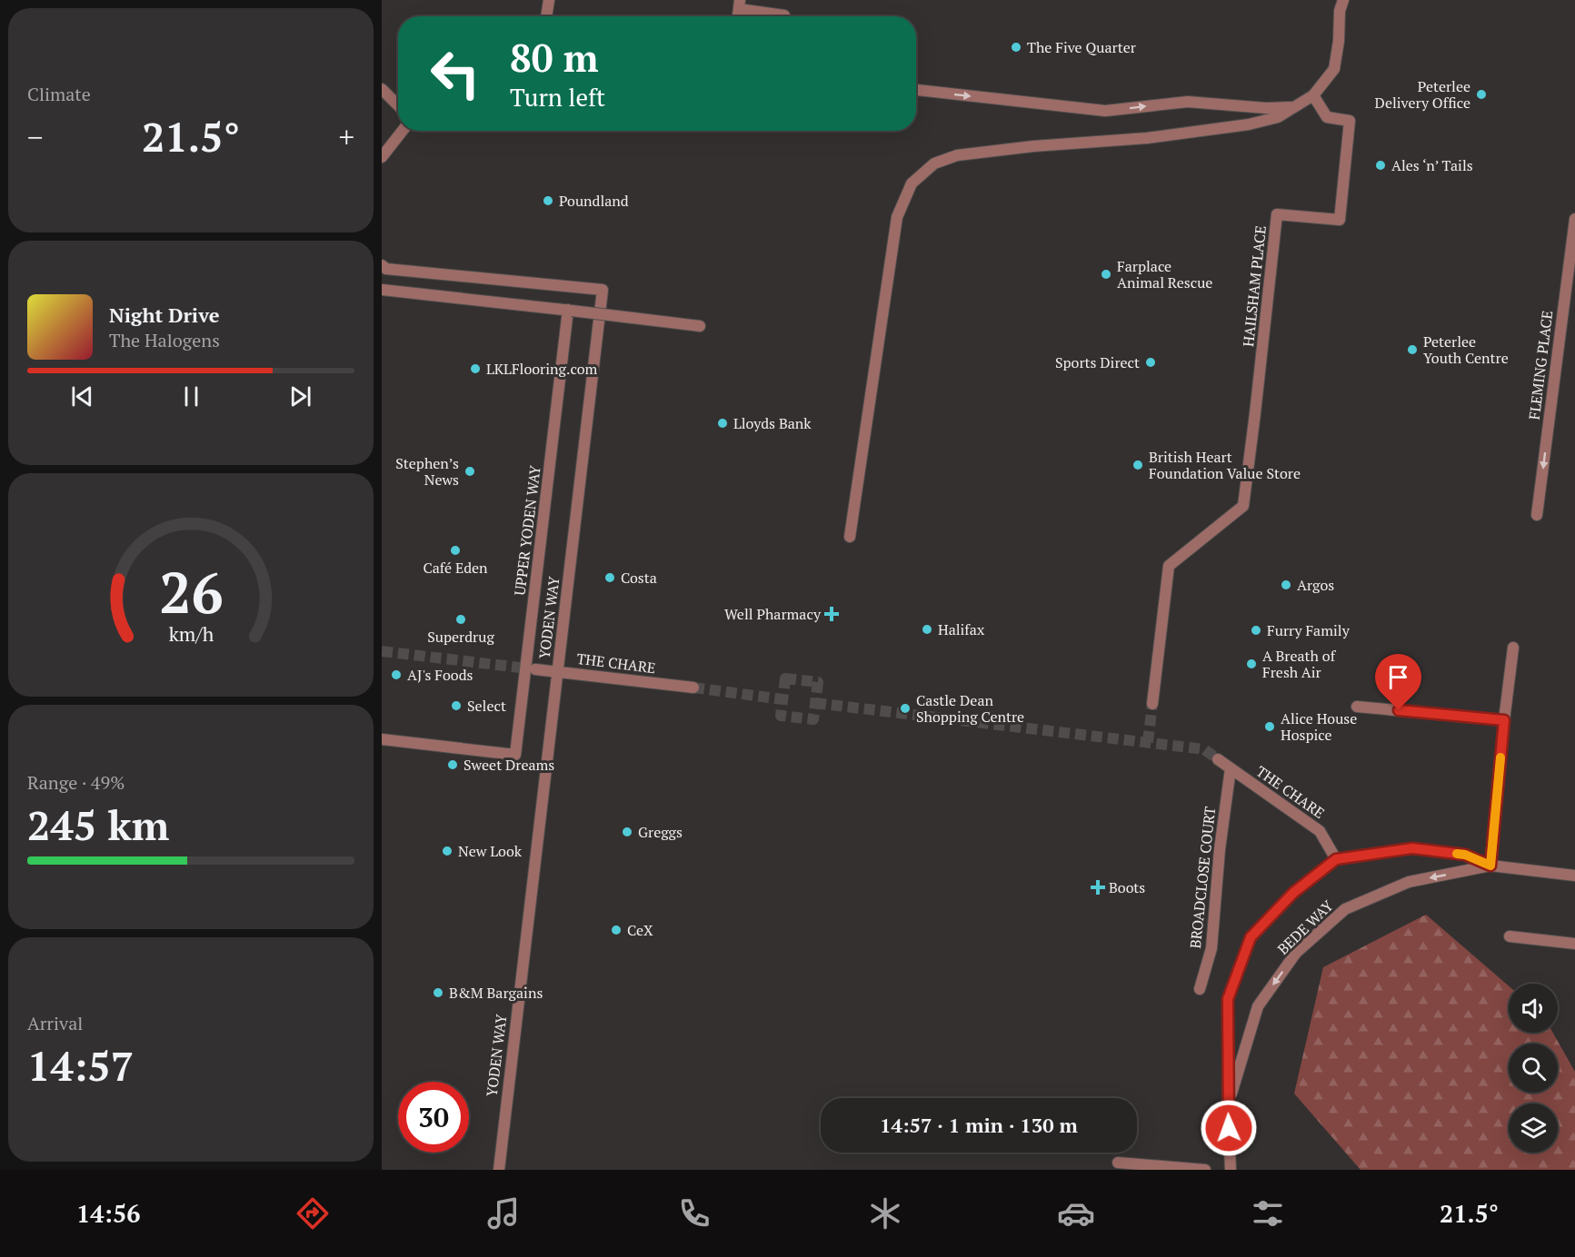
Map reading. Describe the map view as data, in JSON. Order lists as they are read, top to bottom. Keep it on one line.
{"streets":{"street":["HAILSHAM PLACE","FLEMING PLACE","UPPER YODEN WAY","YODEN WAY","THE CHARE","BROADCLOSE COURT","BEDE WAY"]},"crossings":[["YODEN WAY","THE CHARE"],["THE CHARE","BROADCLOSE COURT"],["THE CHARE","BEDE WAY"]],"one_way":["FLEMING PLACE","BEDE WAY"],"places":{"other":["The Five Quarter","Peterlee Delivery Office","Ales ‘n’ Tails","Poundland","Farplace Animal Rescue","Peterlee Youth Centre","Sports Direct","LKLFlooring.com","Lloyds Bank","British Heart Foundation Value Store","Stephen’s News","Café Eden","Costa","Argos","Superdrug","Halifax","Furry Family","A Breath of Fresh Air","AJ's Foods","Select","Castle Dean Shopping Centre","Alice House Hospice","Sweet Dreams","Greggs","New Look","CeX","B&M Bargains"],"health":["Well Pharmacy","Boots"]},"page":{"tile":["Climate",["Range · 49%","245 km"],["Arrival","14:57"]],"turn":["80 m","Turn left"],"heat":["−","21.5°","+"],"song":["Night Drive","The Halogens"],"limit":"30","trip":"14:57 · 1 min · 130 m","tabs":["14:56","21.5°"],"gauge":["26","km/h"]}}
